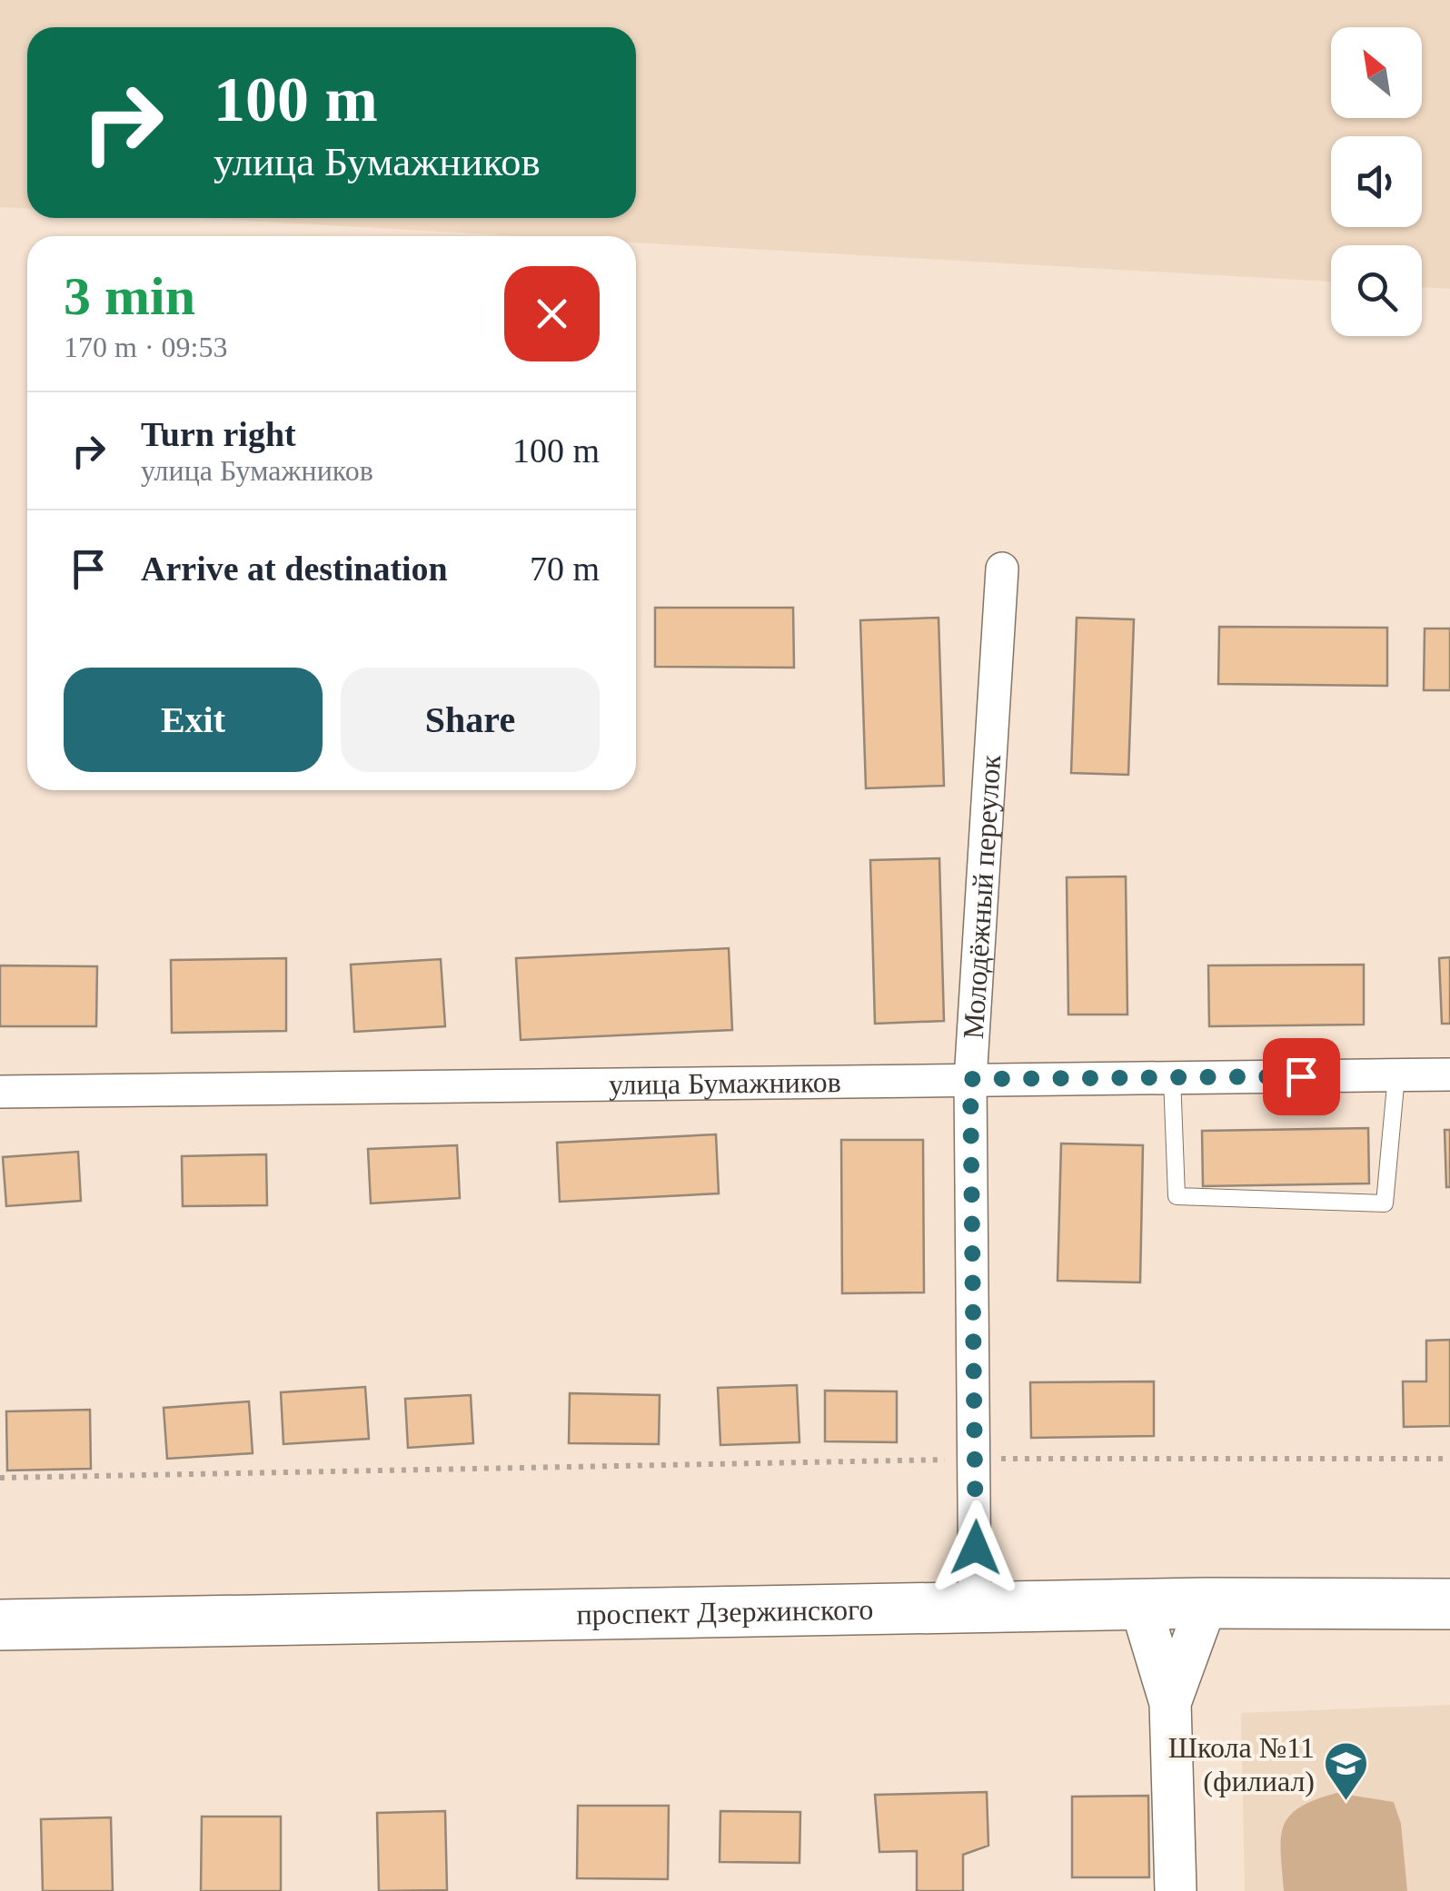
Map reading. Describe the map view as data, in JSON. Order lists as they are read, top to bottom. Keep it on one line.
{"streets":{"main road":["проспект Дзержинского"],"street":["Молодёжный переулок","улица Бумажников"]},"crossings":[["Молодёжный переулок","улица Бумажников"],["Молодёжный переулок","проспект Дзержинского"]],"places":{"school or university":["Школа №11 (филиал)"]},"north":"top left","page":{"turn":["100 m","улица Бумажников"],"heading":["3 min","170 m · 09:53"],"list":[{"name":"Turn right","note":"улица Бумажников","value":"100 m"},{"name":"Arrive at destination","value":"70 m"}],"buttons":["Exit","Share"]}}
